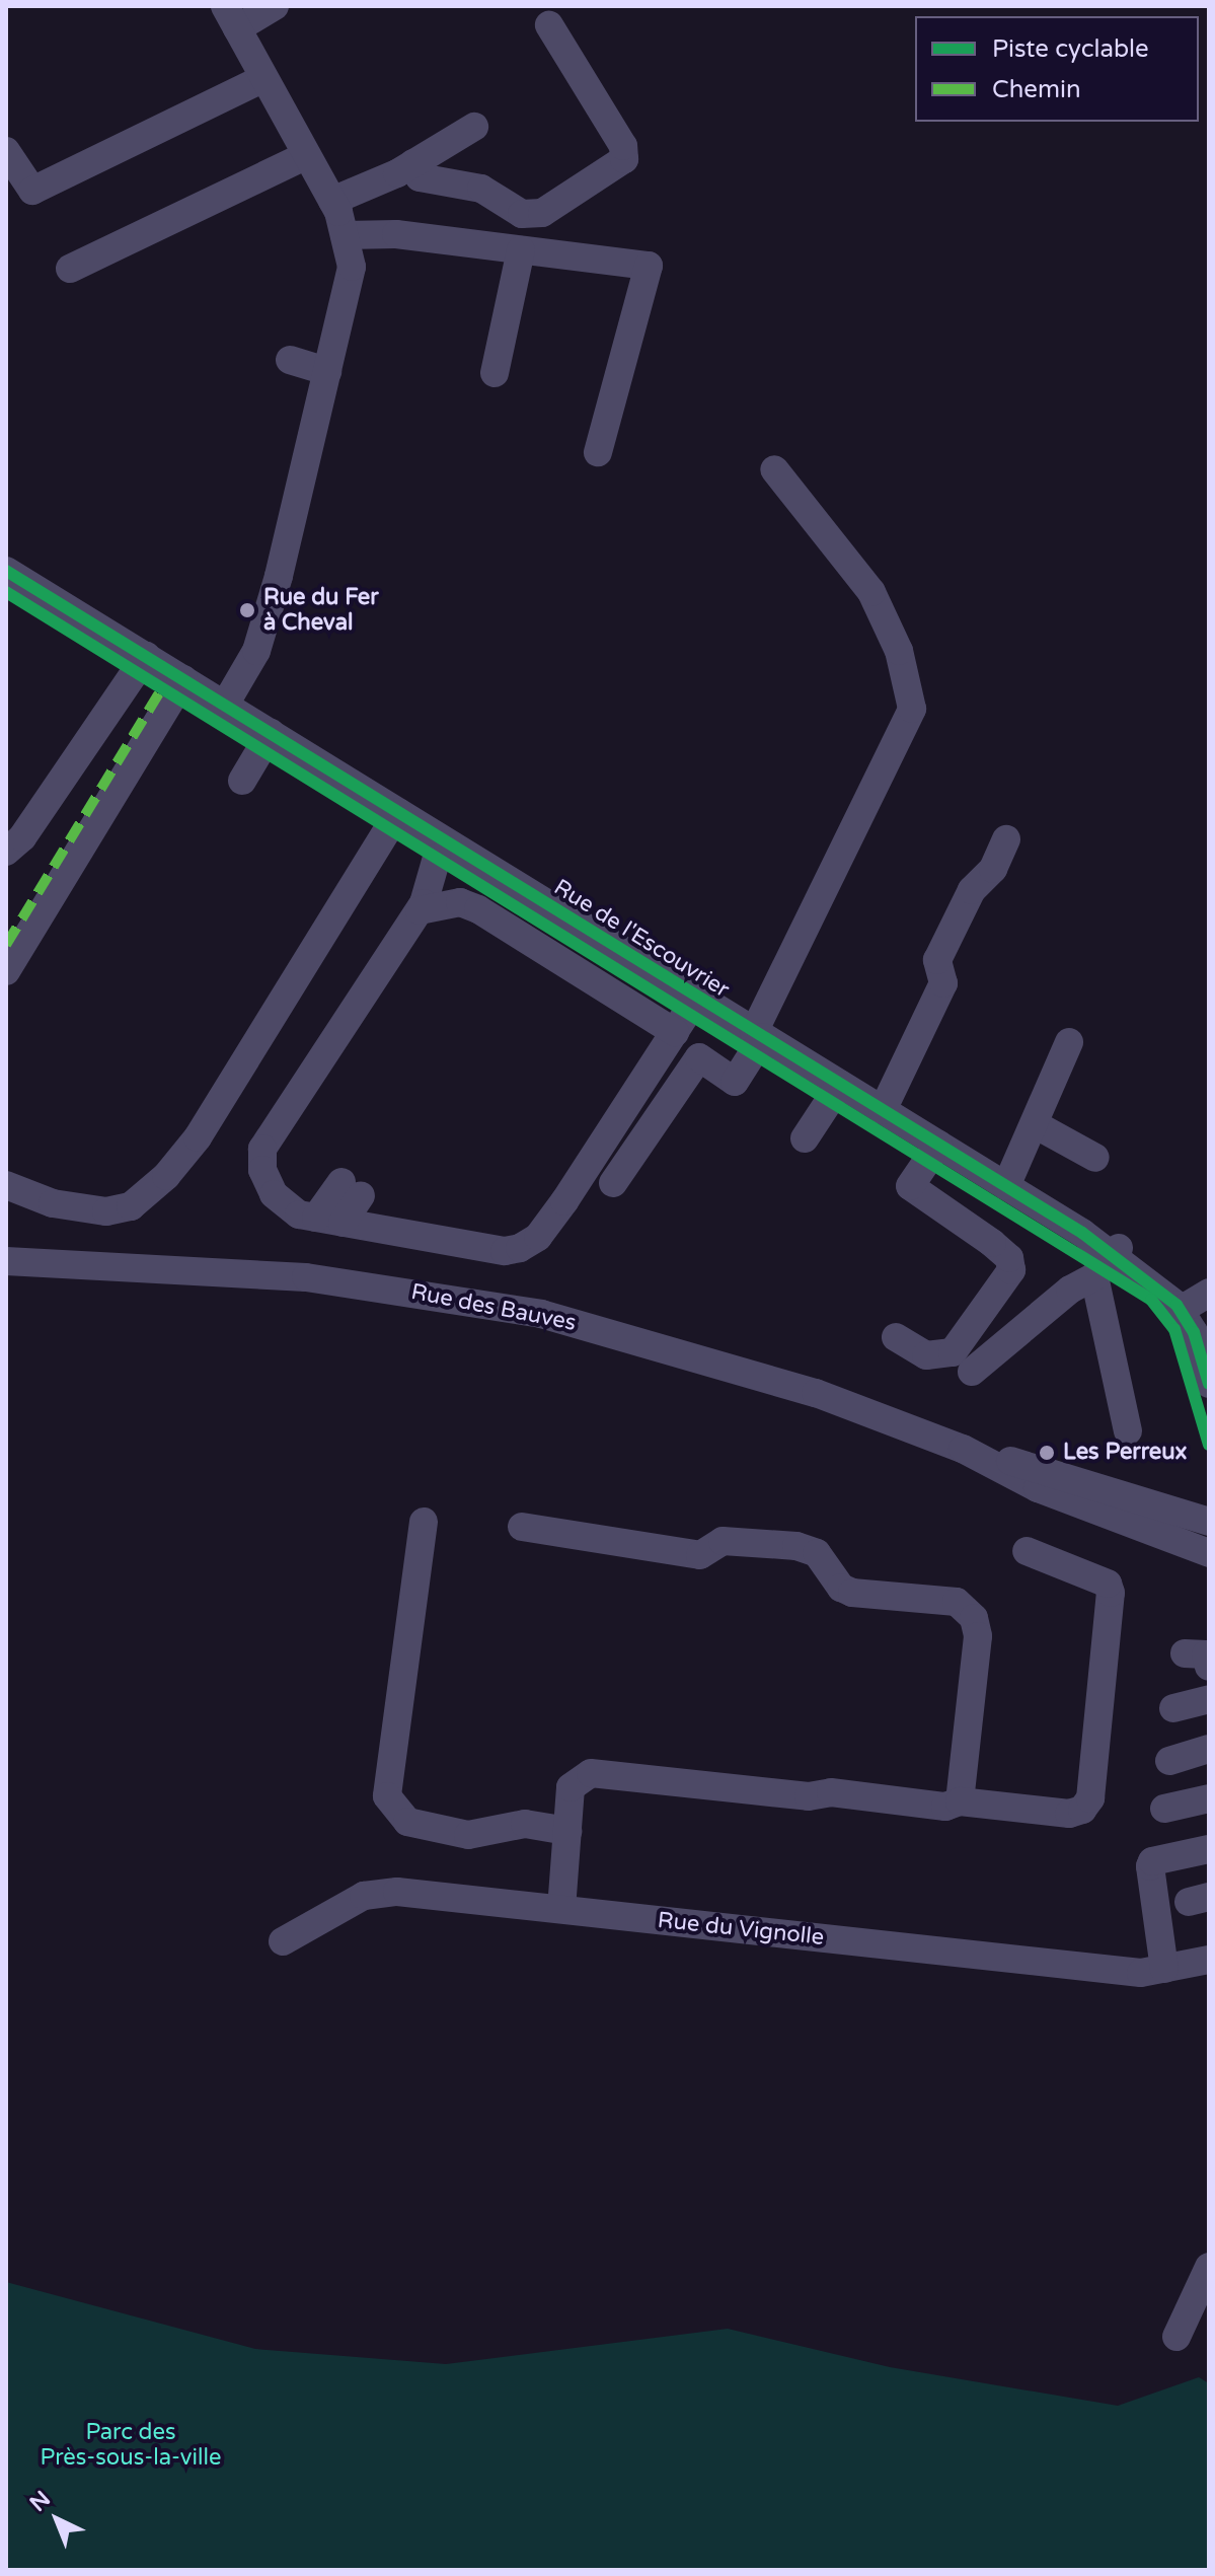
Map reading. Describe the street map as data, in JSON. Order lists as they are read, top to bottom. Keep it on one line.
{"streets":{"street":["Rue de l'Escouvrier","Rue des Bauves","Rue du Vignolle"]},"parks":["Parc des Près-sous-la-ville"],"places":["Rue du Fer à Cheval","Les Perreux"],"legend":["Piste cyclable","Chemin"],"north":"top left"}
